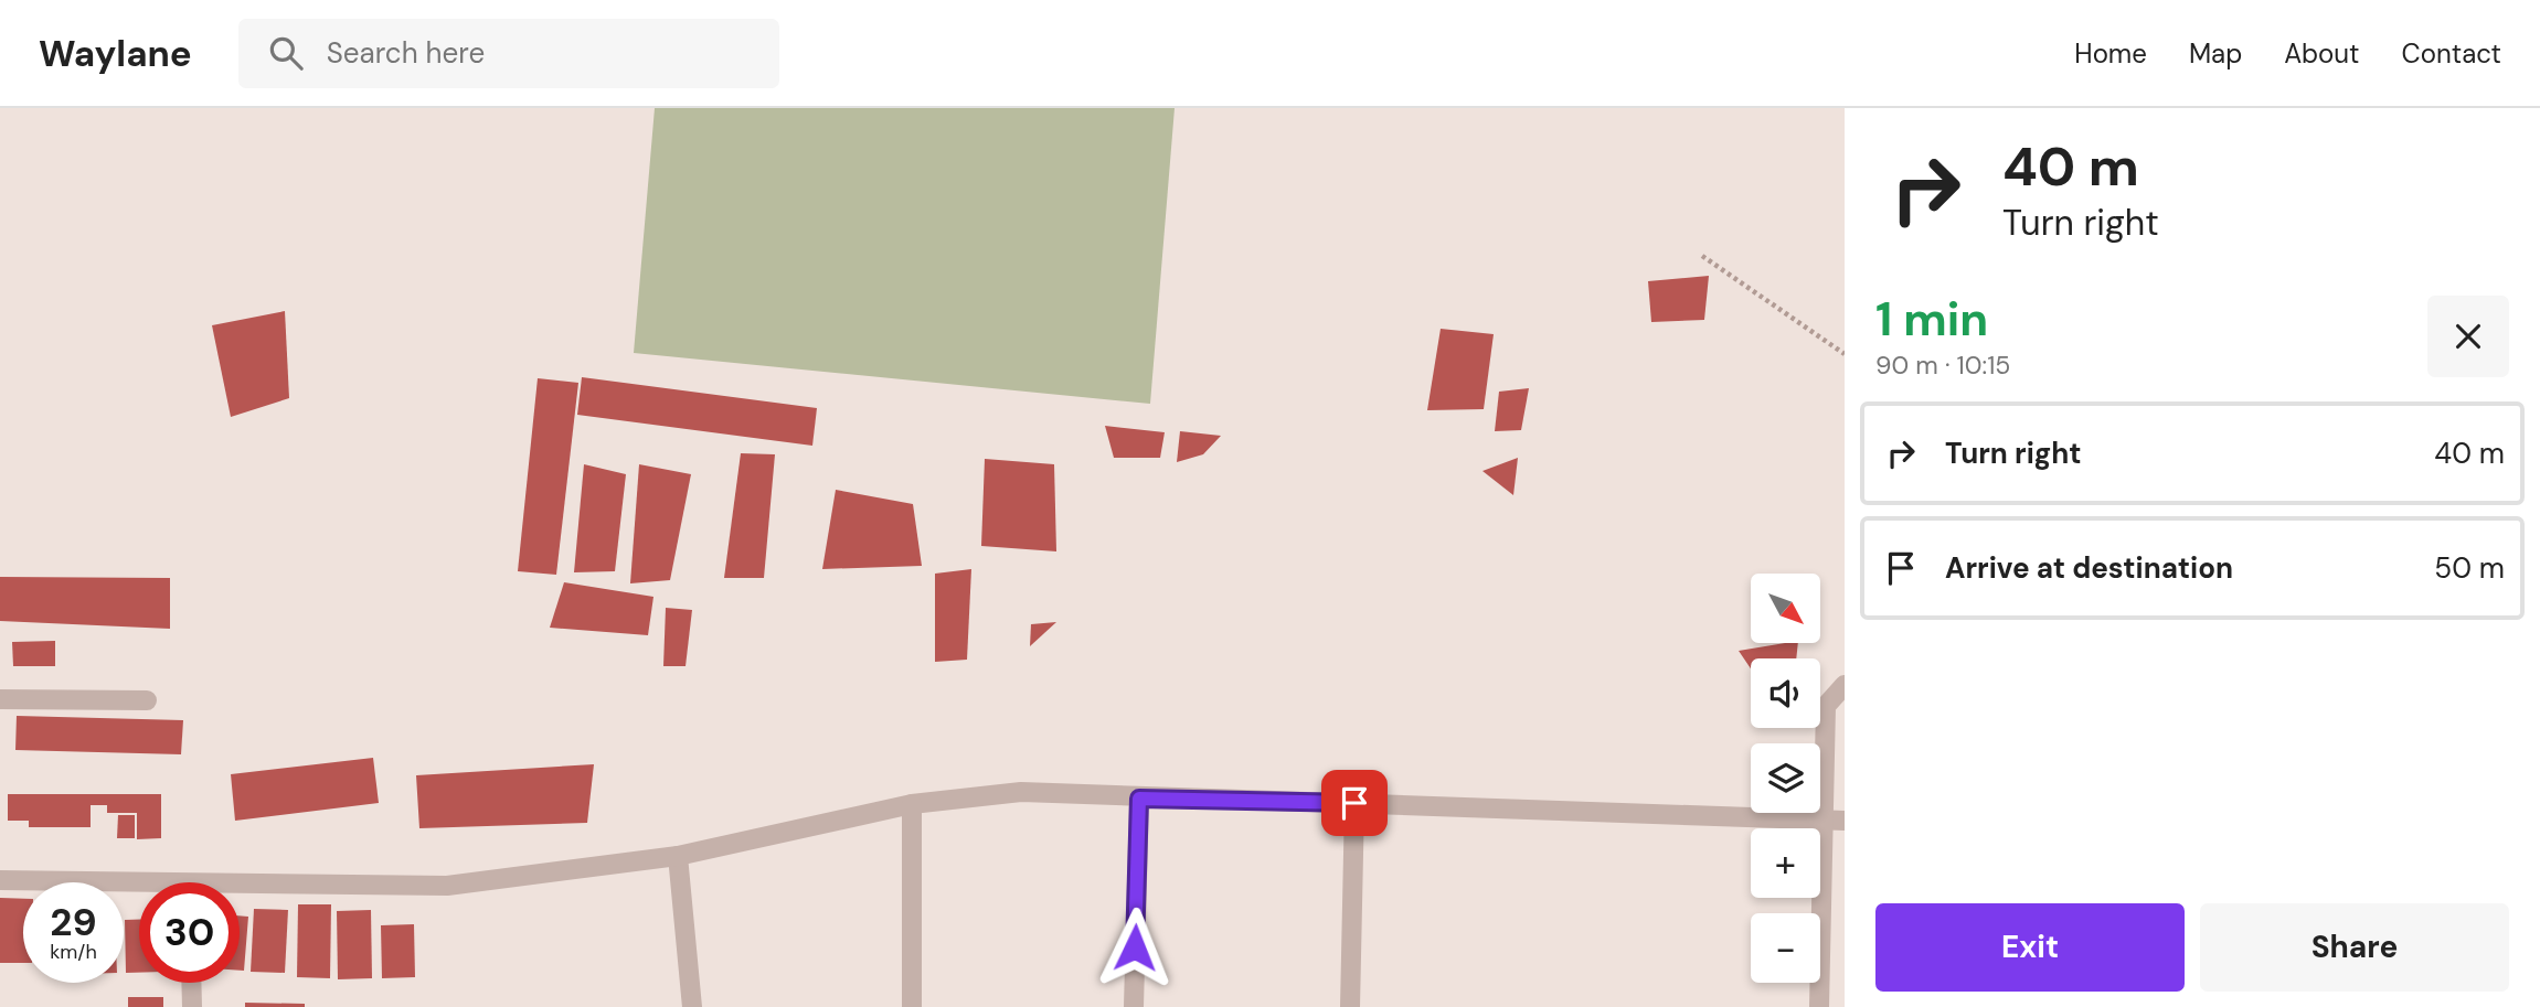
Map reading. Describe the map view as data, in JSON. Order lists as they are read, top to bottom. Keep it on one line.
{"north":"bottom right","page":{"header":"Waylane","search":"Search here","nav":["Home","Map","About","Contact"],"turn":["40 m","Turn right"],"heading":["1 min","90 m · 10:15"],"list":[{"name":"Turn right","value":"40 m"},{"name":"Arrive at destination","value":"50 m"}],"map_buttons":["+","−"],"speed":"29 km/h","limit":"30","buttons":["Exit","Share"]}}
